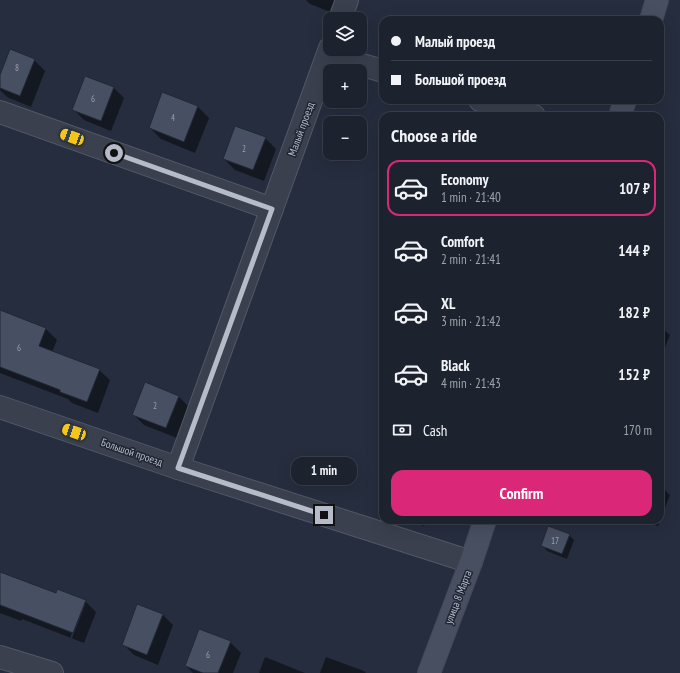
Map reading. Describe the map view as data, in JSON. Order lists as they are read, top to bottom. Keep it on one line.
{"streets":{"main road":["улица 8 Марта"],"street":["Малый проезд","Большой проезд"]},"crossings":[["Малый проезд","Большой проезд"],["Большой проезд","улица 8 Марта"]],"house_numbers":["8","6","4","2","6","2","17","6"],"page":{"map_buttons":["+","−"],"banner":["Малый проезд","Большой проезд"],"heading":"Choose a ride","list":[{"name":"Economy","note":"1 min · 21:40","value":"107 ₽"},{"name":"Comfort","note":"2 min · 21:41","value":"144 ₽"},{"name":"XL","note":"3 min · 21:42","value":"182 ₽"},{"name":"Black","note":"4 min · 21:43","value":"152 ₽"}],"pay":["Cash","170 m"],"bubble":"1 min","buttons":"Confirm"}}
